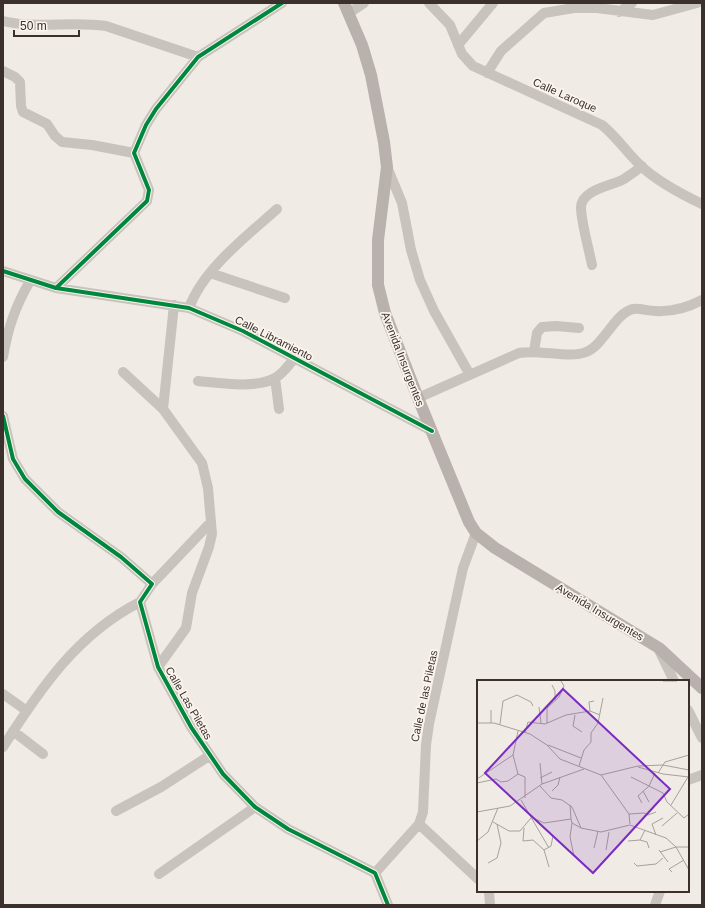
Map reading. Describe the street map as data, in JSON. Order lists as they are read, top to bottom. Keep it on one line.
{"streets":{"main road":["Avenida Insurgentes"],"street":["Calle Laroque","Calle Libramiento","Calle de las Piletas","Calle Las Piletas"]},"crossings":[["Calle Libramiento","Avenida Insurgentes"],["Avenida Insurgentes","Calle de las Piletas"],["Calle de las Piletas","Calle Las Piletas"]],"scale_bar":"50 m"}
